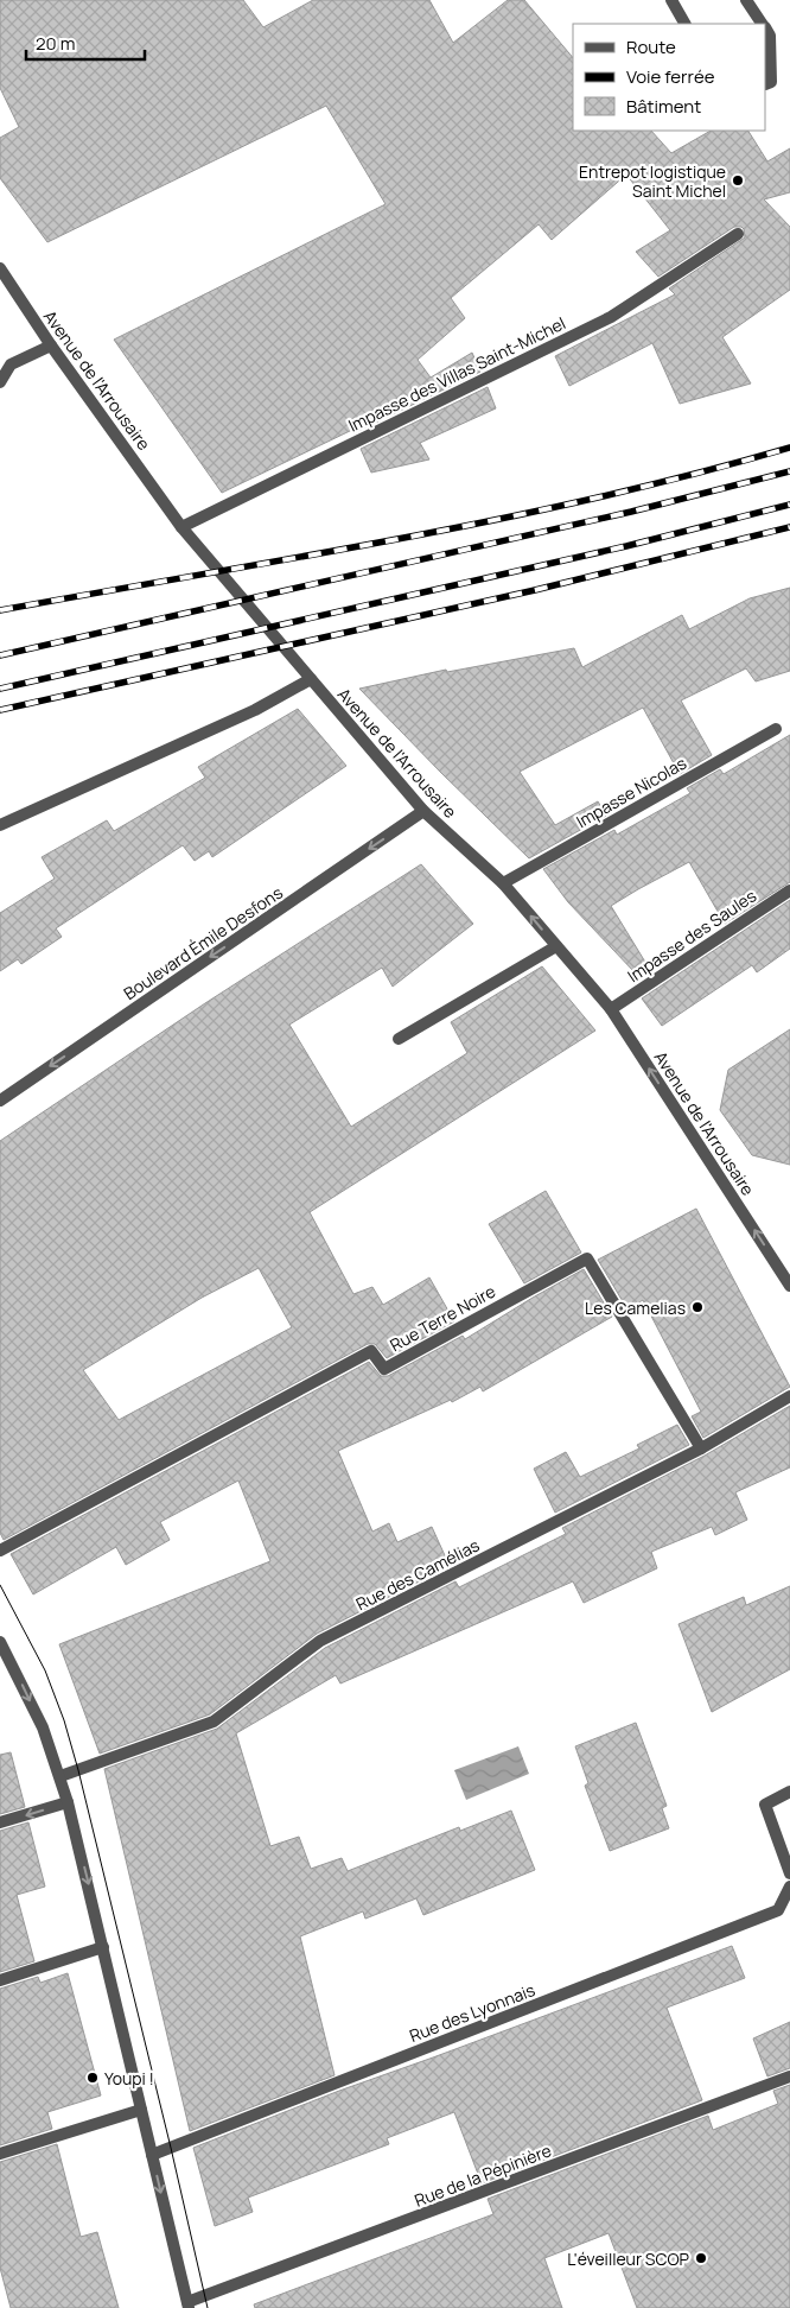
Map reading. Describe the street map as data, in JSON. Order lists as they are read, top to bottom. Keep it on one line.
{"streets":{"street":["Impasse des Villas Saint-Michel","Avenue de l'Arrousaire","Impasse Nicolas","Impasse des Saules","Boulevard Émile Desfons","Rue Terre Noire","Rue des Camélias","Rue des Lyonnais","Rue de la Pépinière"]},"crossings":[["Impasse des Villas Saint-Michel","Avenue de l'Arrousaire"],["Avenue de l'Arrousaire","Impasse Nicolas"],["Avenue de l'Arrousaire","Impasse des Saules"],["Avenue de l'Arrousaire","Boulevard Émile Desfons"],["Rue Terre Noire","Rue des Camélias"]],"one_way":["Boulevard Émile Desfons"],"places":["Entrepot logistique Saint Michel","Les Camelias","Youpi !","L'éveilleur SCOP"],"legend":["Route","Voie ferrée","Bâtiment"],"scale_bar":"20 m"}
